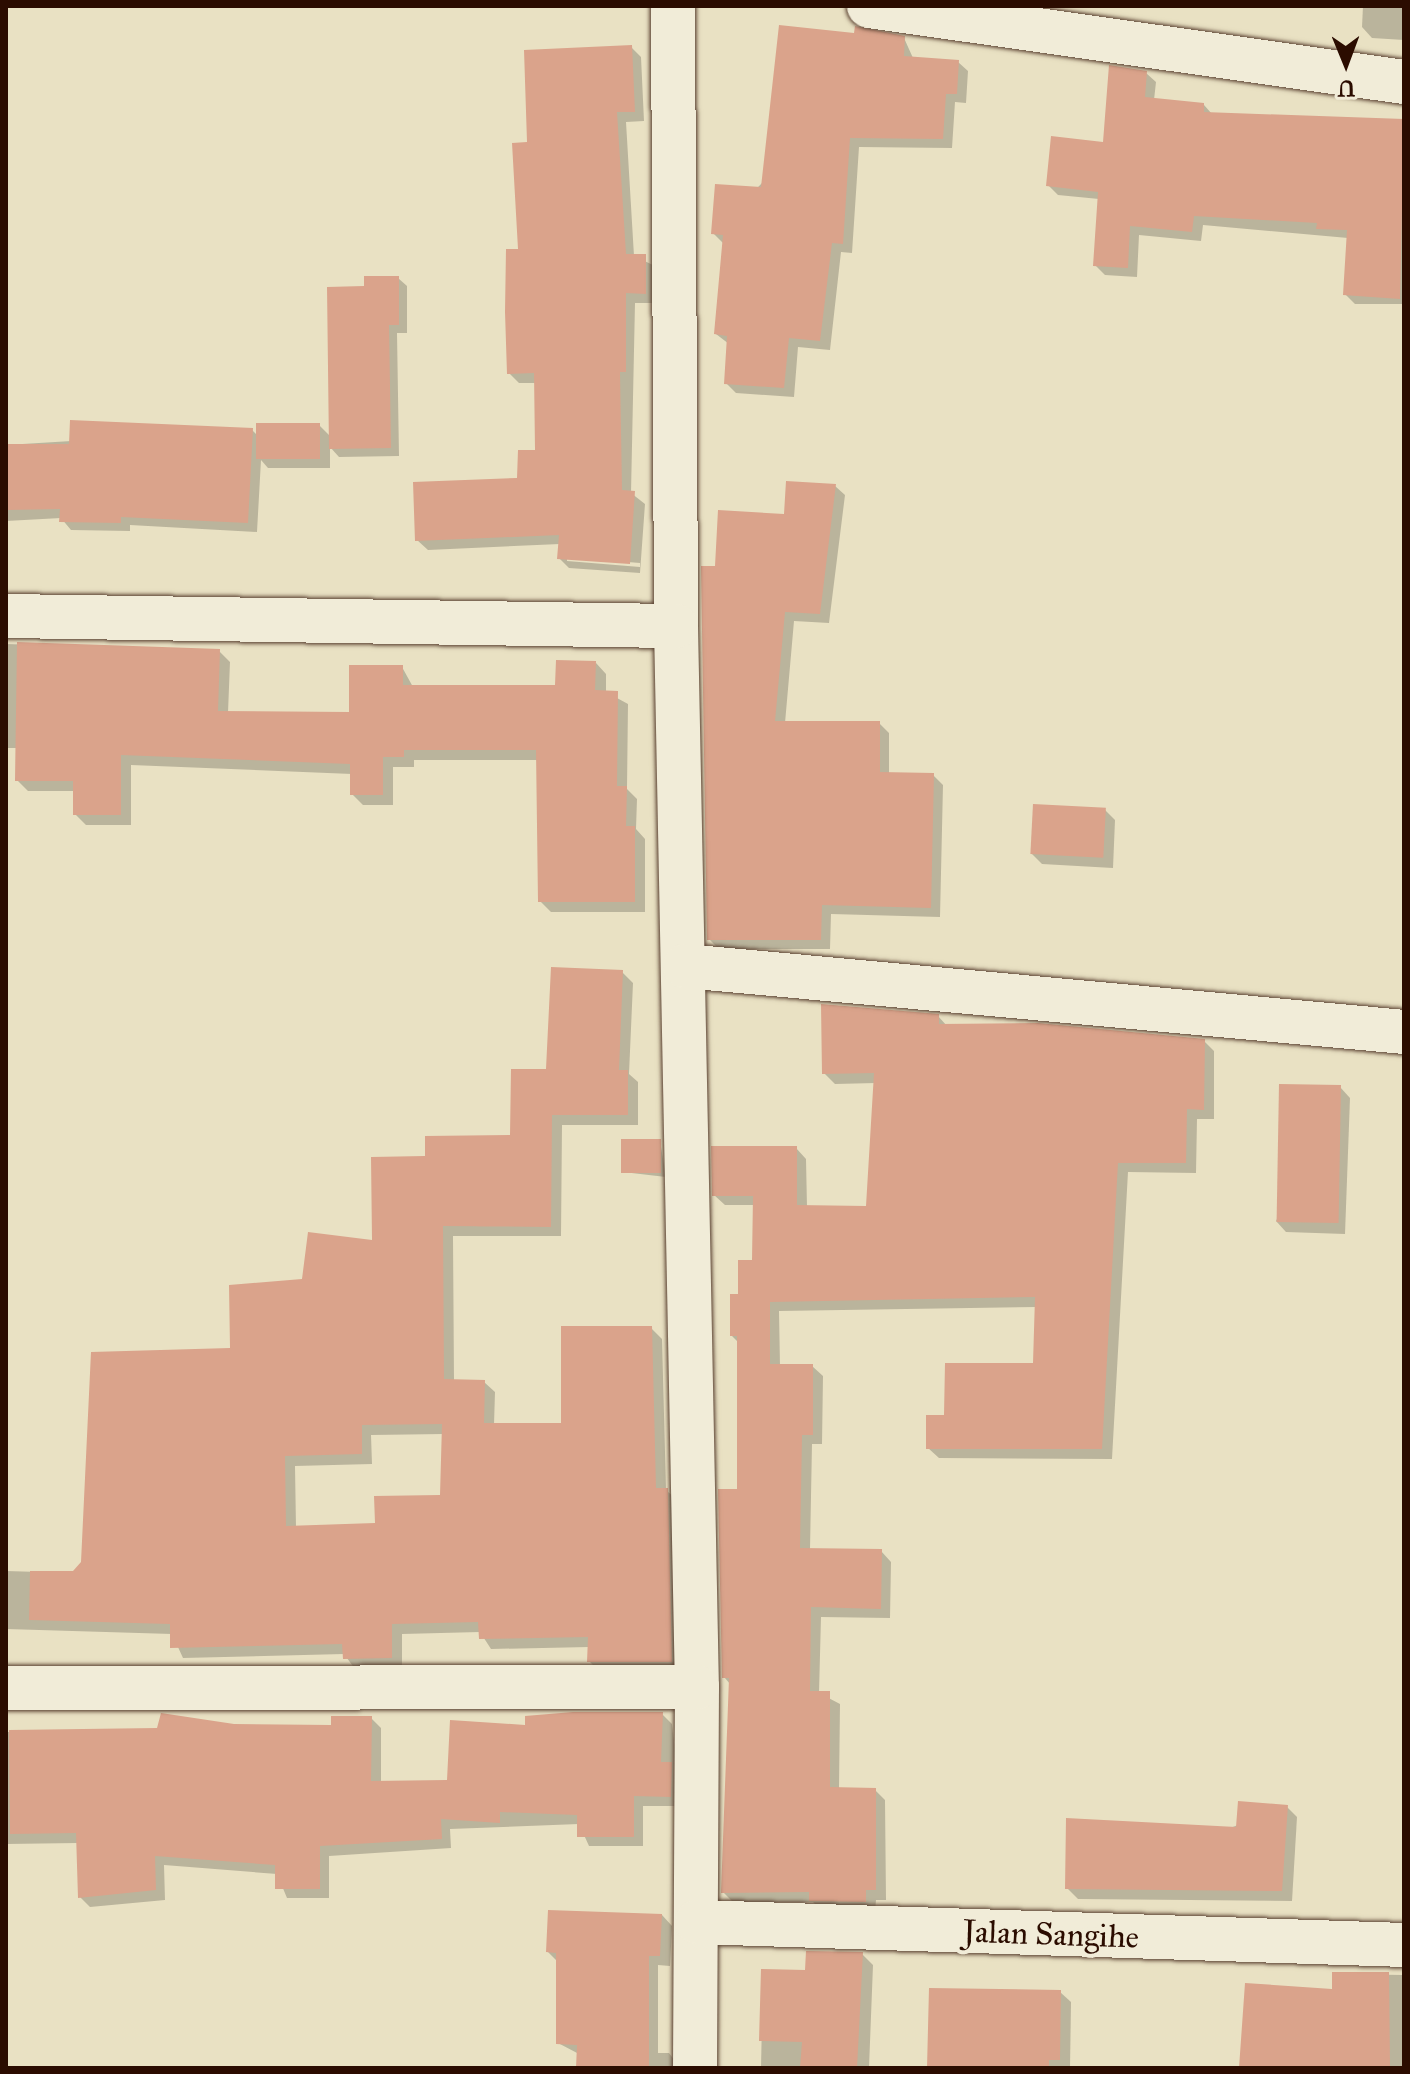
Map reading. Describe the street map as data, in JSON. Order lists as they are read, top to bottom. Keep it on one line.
{"streets":{"street":["Jalan Sangihe"]},"north":"bottom"}
